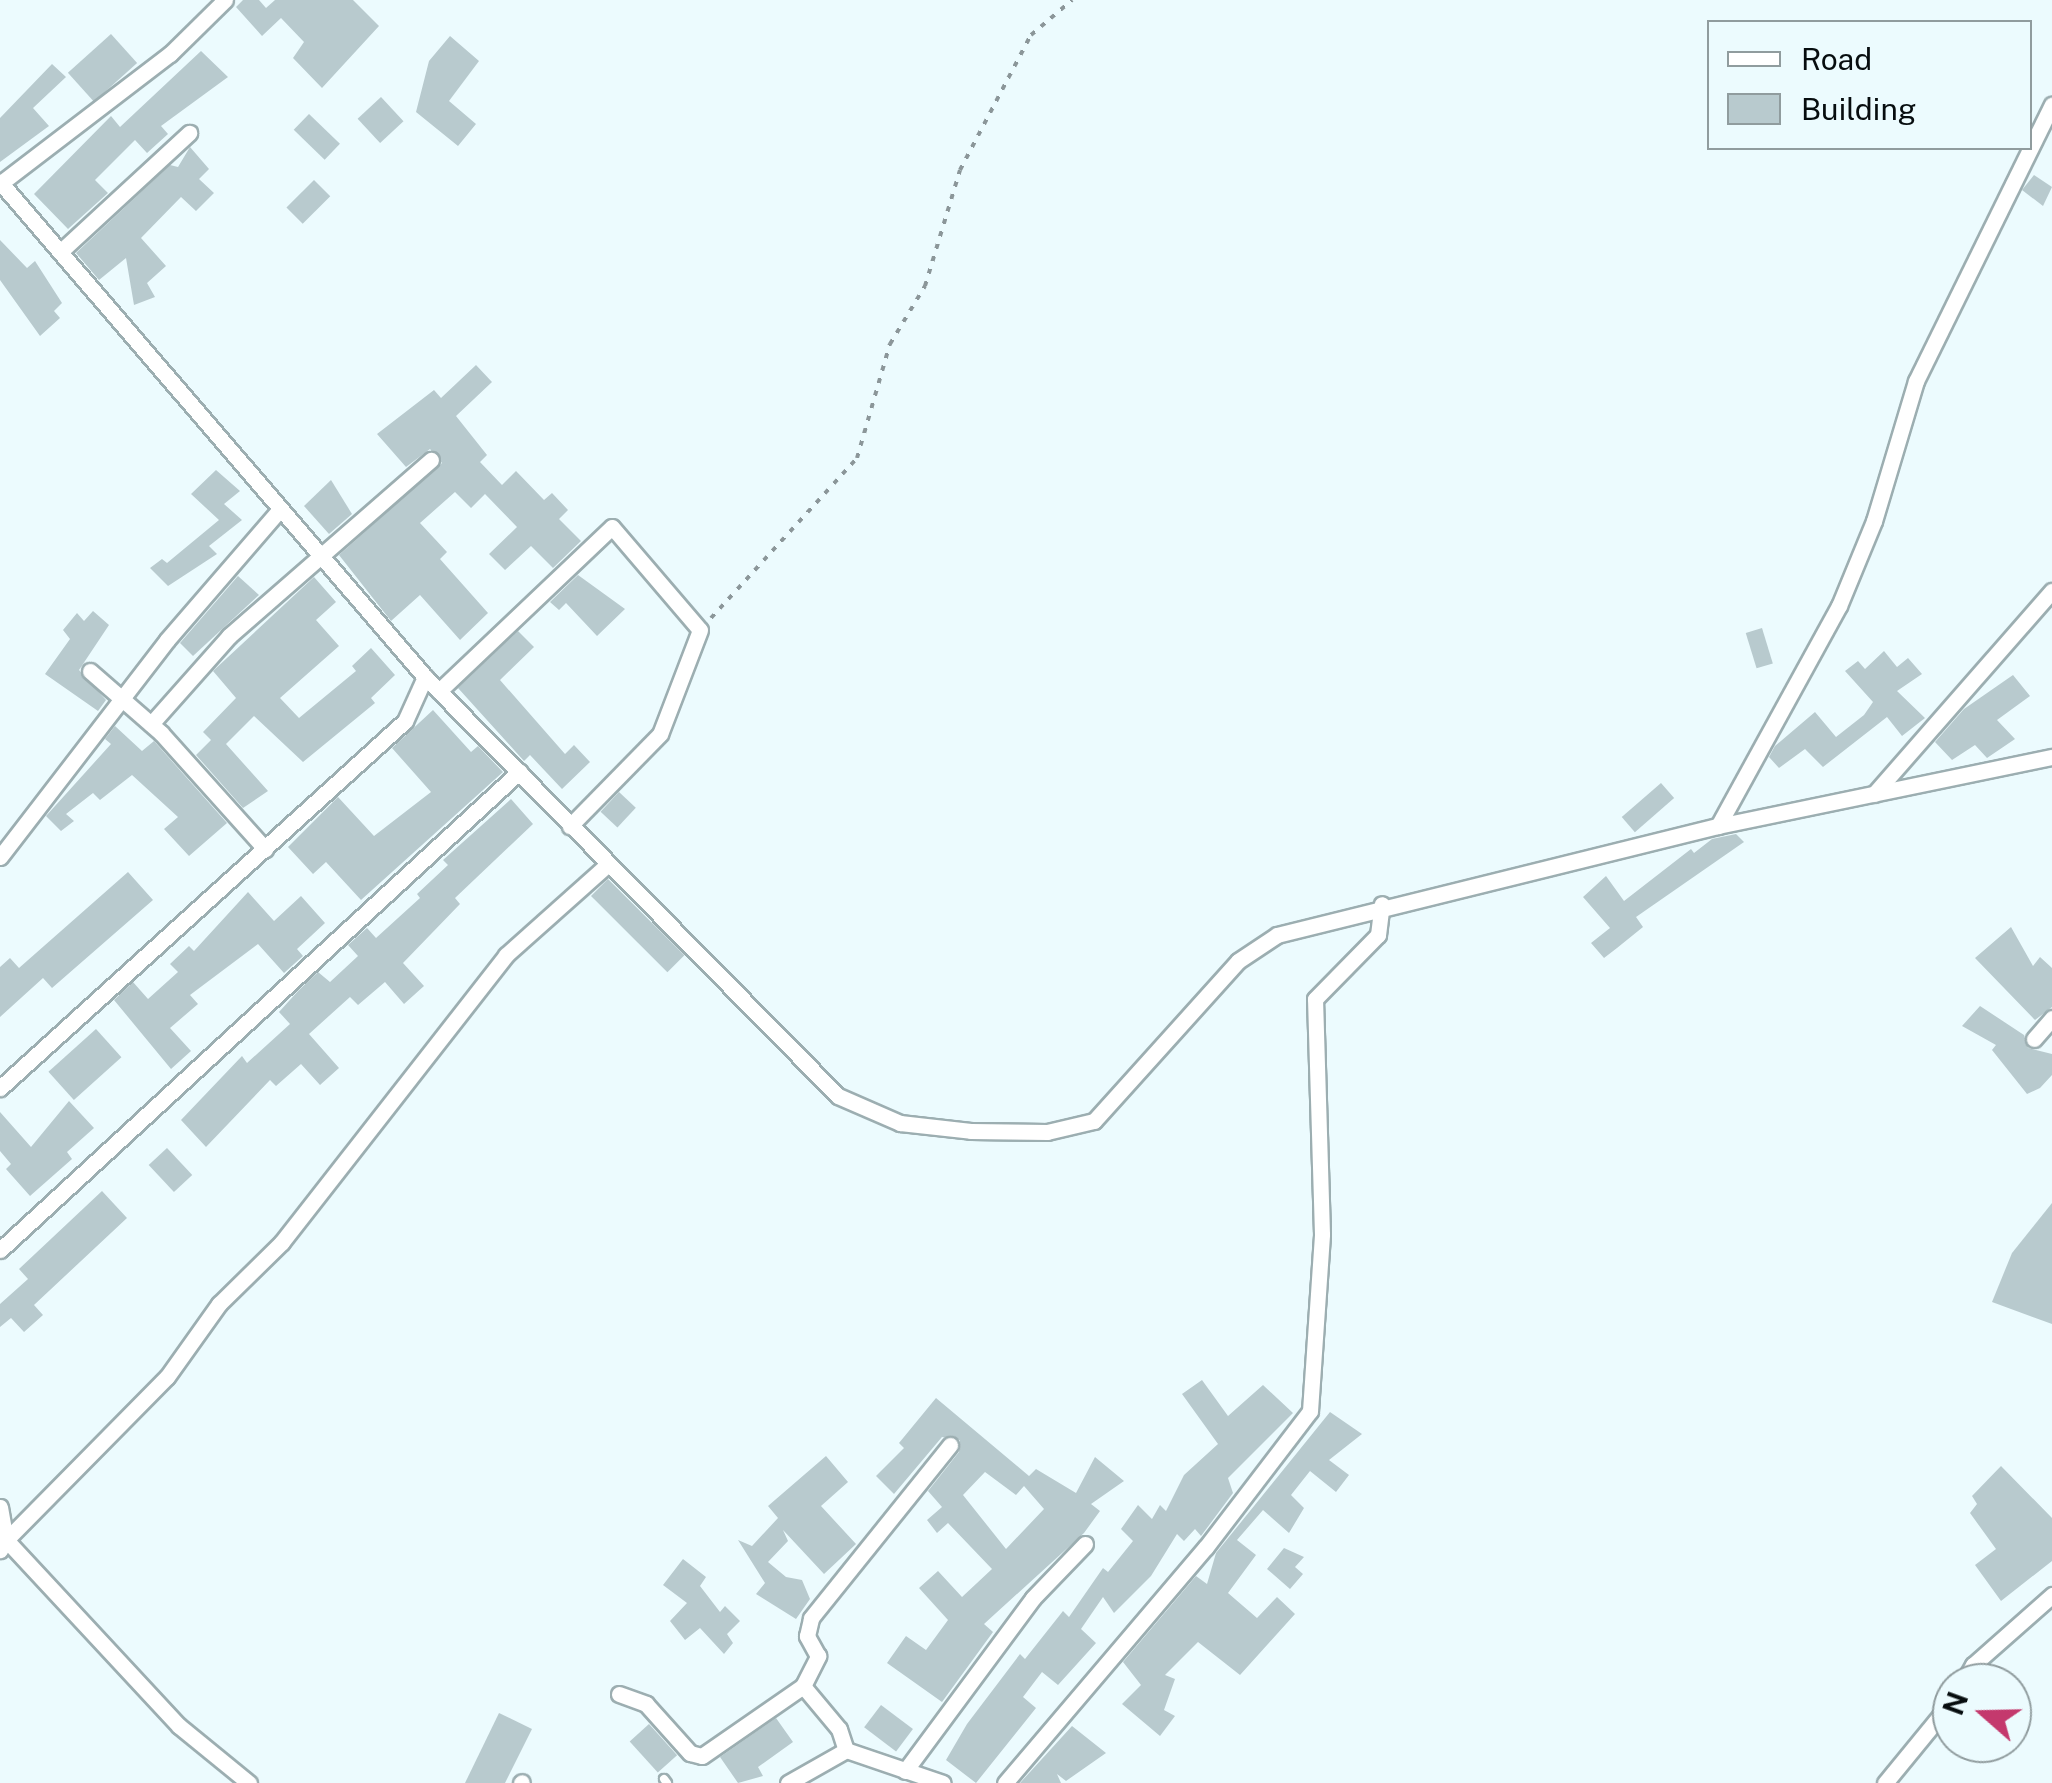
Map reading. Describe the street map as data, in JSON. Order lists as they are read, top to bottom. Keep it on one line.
{"legend":["Road","Building"],"north":"left"}
